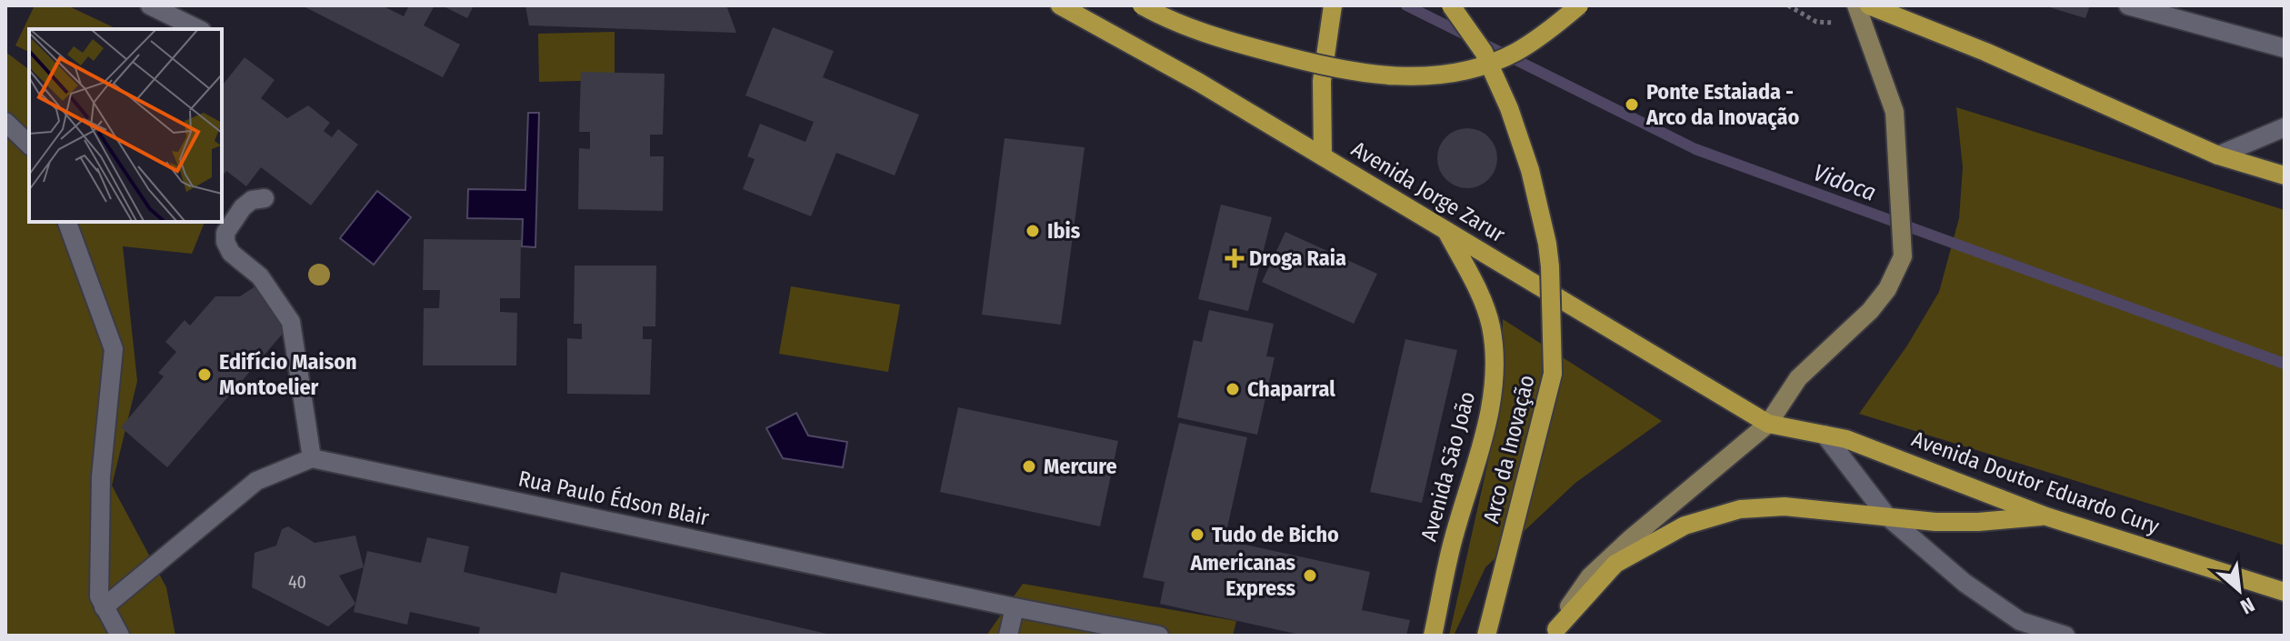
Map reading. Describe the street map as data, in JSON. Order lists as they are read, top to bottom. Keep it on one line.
{"streets":{"main road":["Avenida Jorge Zarur","Arco da Inovação","Avenida São João","Avenida Doutor Eduardo Cury"],"street":["Rua Paulo Édson Blair"]},"crossings":[["Avenida Jorge Zarur","Avenida São João"],["Avenida Jorge Zarur","Avenida Doutor Eduardo Cury"]],"water":["Vidoca"],"places":{"other":["Ponte Estaiada - Arco da Inovação","Ibis","Edifício Maison Montoelier","Chaparral","Mercure","Tudo de Bicho","Americanas Express"],"health":["Droga Raia"]},"house_numbers":["40"],"north":"bottom right"}
